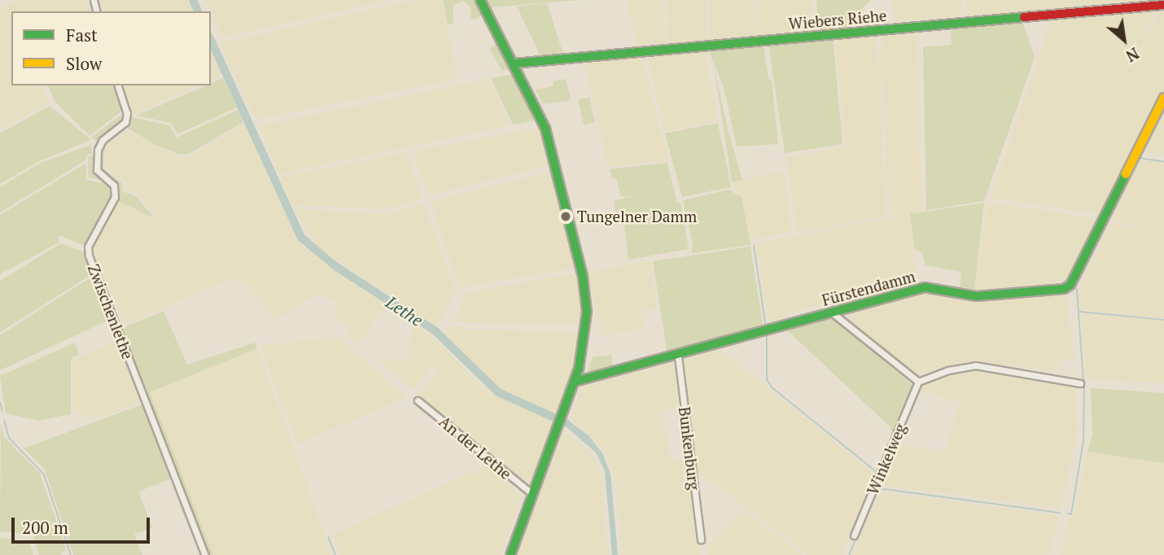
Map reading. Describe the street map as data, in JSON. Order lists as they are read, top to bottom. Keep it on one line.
{"streets":{"street":["Wiebers Riehe","Fürstendamm","Zwischenlethe","An der Lethe","Bunkenburg","Winkelweg"]},"crossings":[["Fürstendamm","Bunkenburg"]],"water":["Lethe"],"places":["Tungelner Damm"],"legend":["Fast","Slow"],"scale_bar":"200 m","north":"bottom right"}
